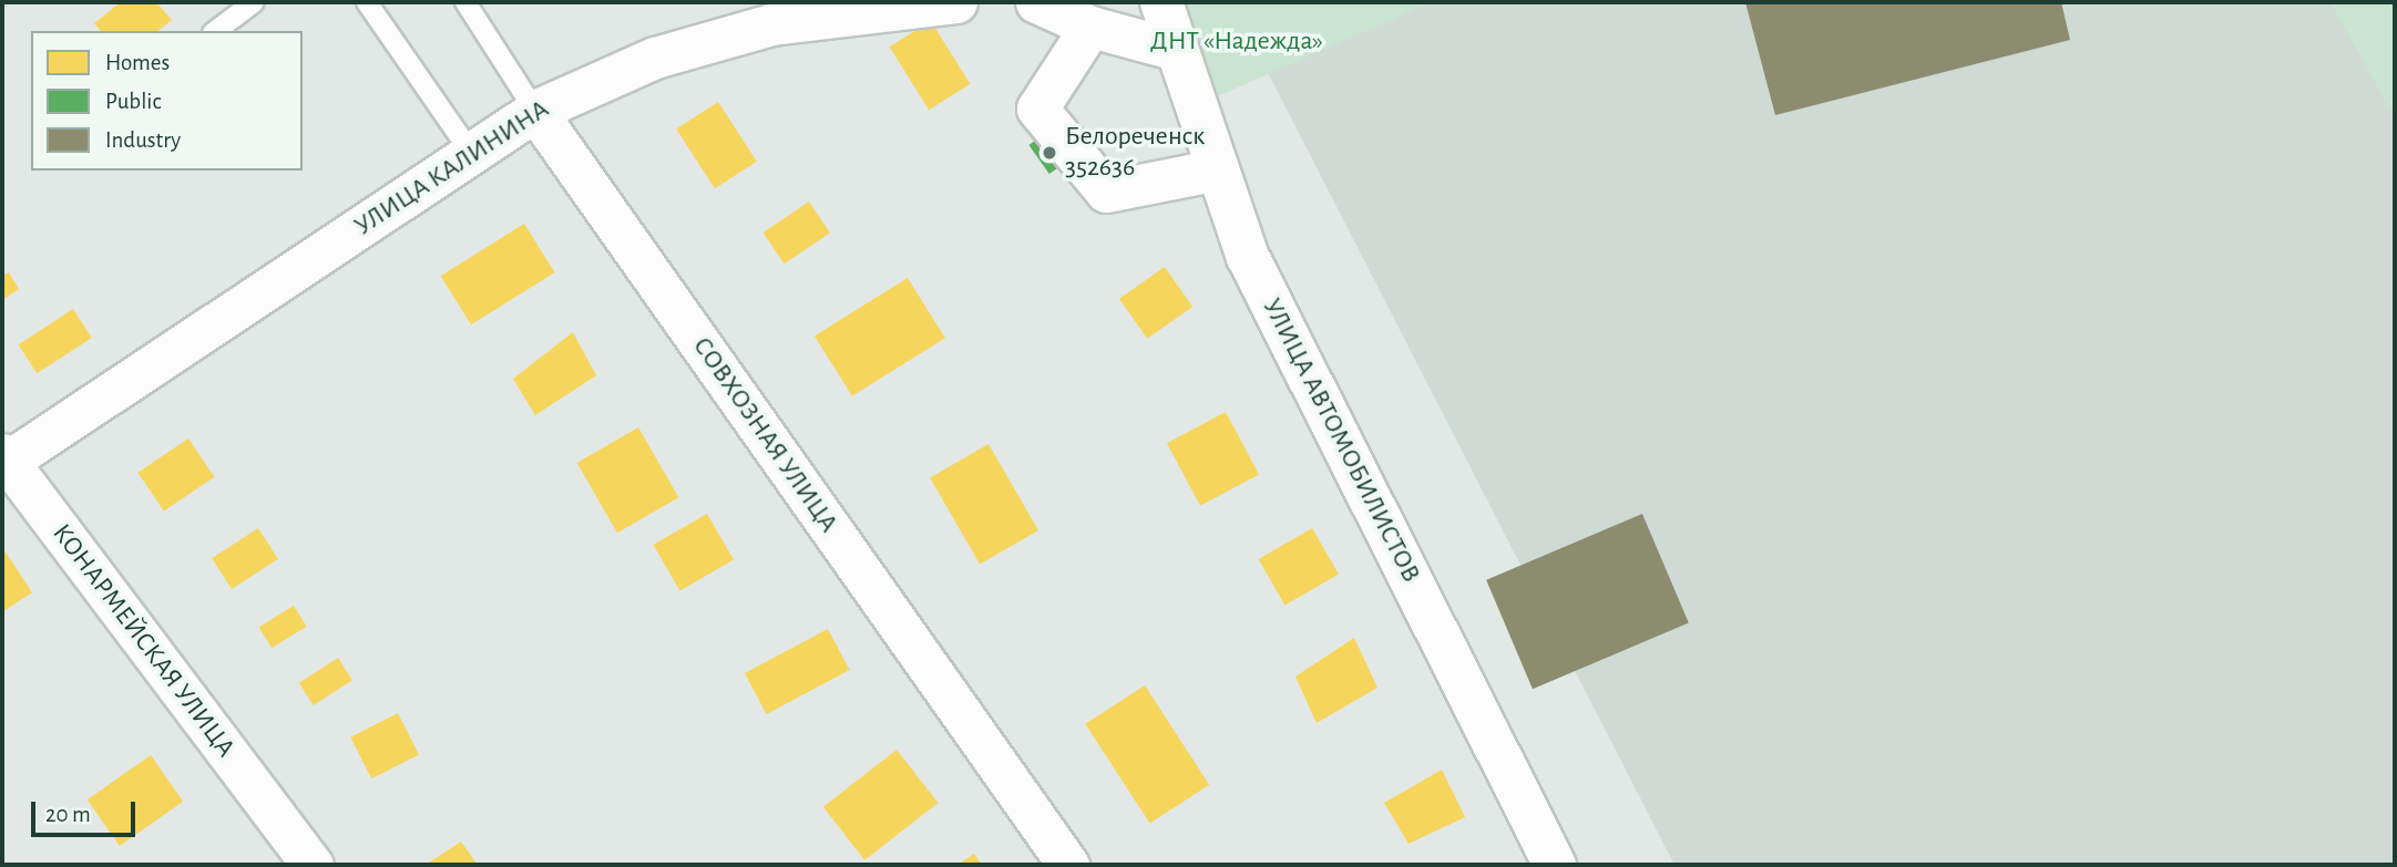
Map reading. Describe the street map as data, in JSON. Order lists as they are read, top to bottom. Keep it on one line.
{"streets":{"street":["УЛИЦА КАЛИНИНА","СОВХОЗНАЯ УЛИЦА","УЛИЦА АВТОМОБИЛИСТОВ","КОНАРМЕЙСКАЯ УЛИЦА"]},"crossings":[["УЛИЦА КАЛИНИНА","СОВХОЗНАЯ УЛИЦА"],["УЛИЦА КАЛИНИНА","КОНАРМЕЙСКАЯ УЛИЦА"]],"parks":["ДНТ «Надежда»"],"places":["Белореченск 352636"],"legend":["Homes","Public","Industry"],"scale_bar":"20 m"}
